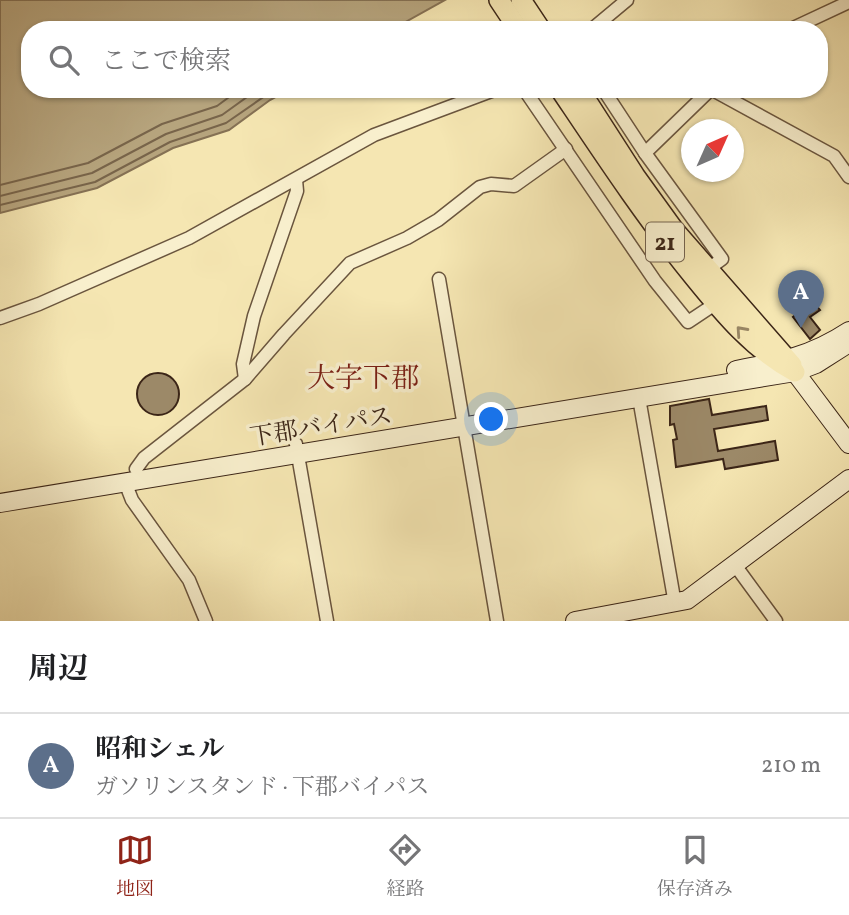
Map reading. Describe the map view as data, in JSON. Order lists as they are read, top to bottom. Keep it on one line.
{"streets":{"main road":["21"],"street":["下郡バイパス"]},"crossings":[["21","下郡バイパス"]],"districts":["大字下郡"],"north":"top right","page":{"search":"ここで検索","pins":"A","heading":"周辺","list":[{"mark":"A","name":"昭和シェル","note":"ガソリンスタンド · 下郡バイパス","value":"210 m"}],"nav":["地図","経路","保存済み"]}}
